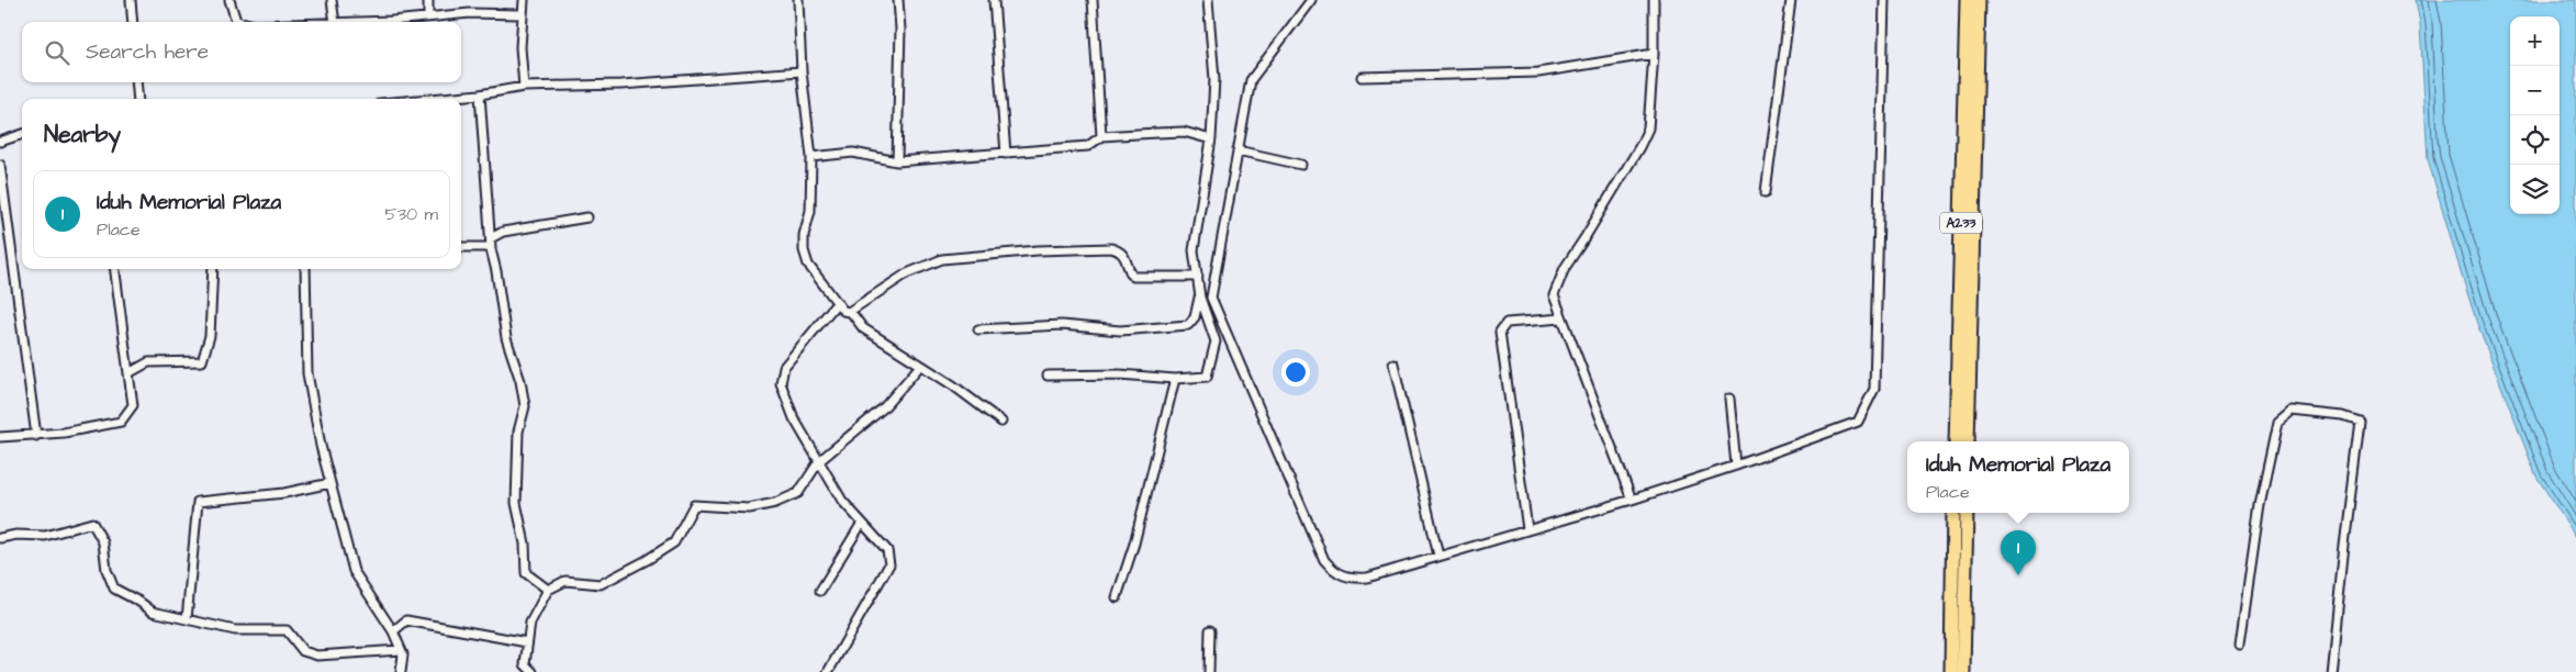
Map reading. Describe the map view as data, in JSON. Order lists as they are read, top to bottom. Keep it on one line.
{"streets":{"highway":["A233"]},"page":{"map_buttons":["+","−"],"search":"Search here","heading":"Nearby","list":[{"mark":"1","name":"Iduh Memorial Plaza","note":"Place","value":"530 m"}],"popup":["Iduh Memorial Plaza","Place"],"pins":"1"}}
